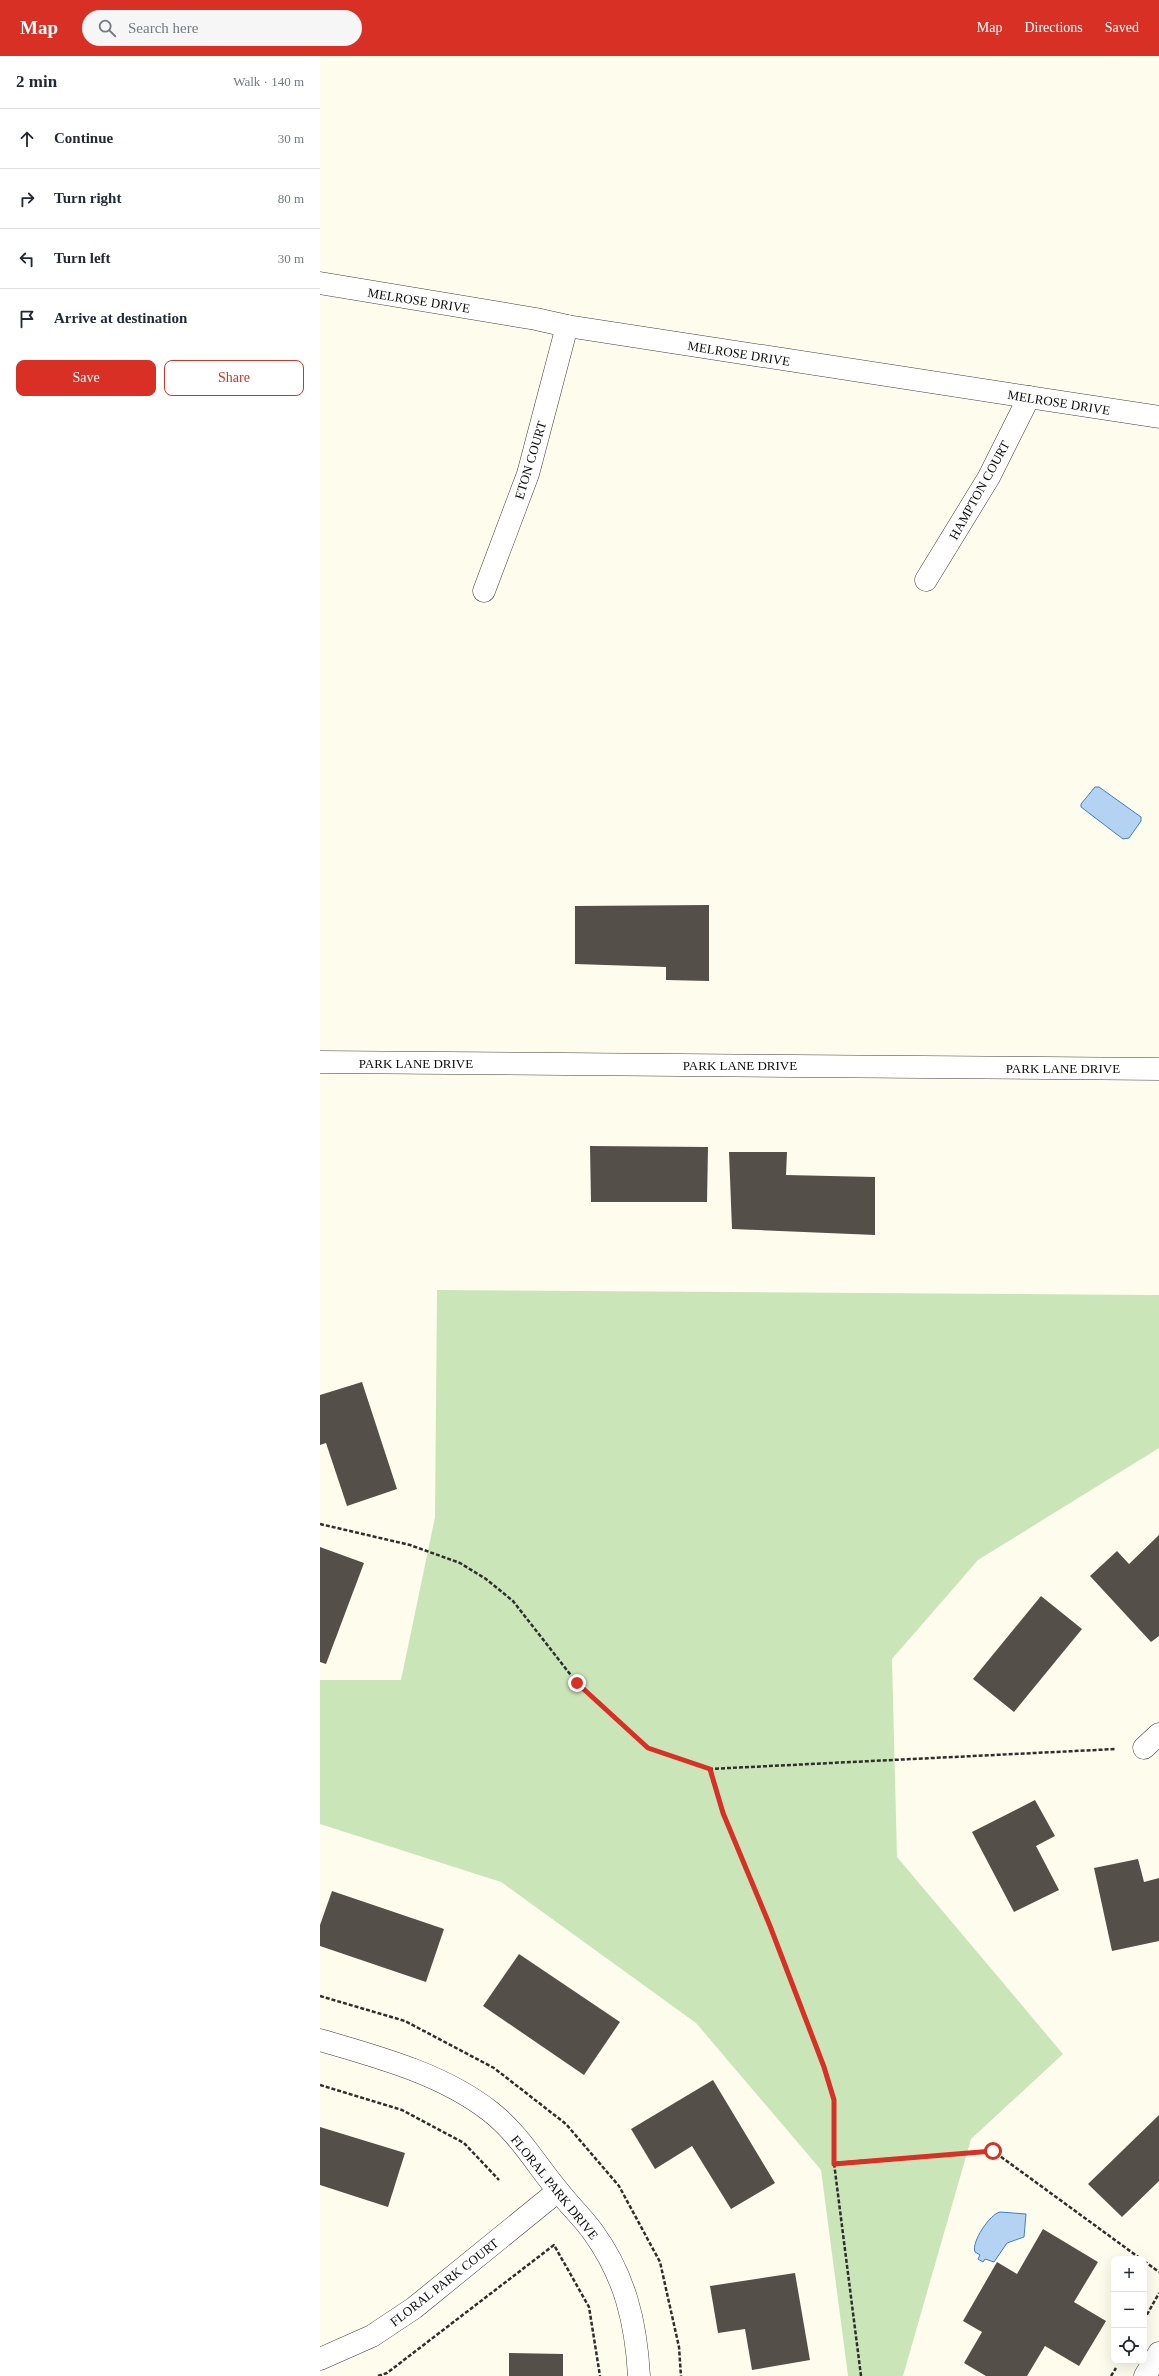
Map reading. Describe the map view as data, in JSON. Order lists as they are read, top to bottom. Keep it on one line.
{"streets":{"street":["MELROSE DRIVE","ETON COURT","HAMPTON COURT","PARK LANE DRIVE","FLORAL PARK DRIVE","FLORAL PARK COURT"]},"crossings":[["MELROSE DRIVE","ETON COURT"],["MELROSE DRIVE","HAMPTON COURT"],["FLORAL PARK DRIVE","FLORAL PARK COURT"]],"page":{"header":"Map","search":"Search here","nav":["Map","Directions","Saved"],"heading":["2 min","Walk · 140 m"],"list":[["Continue","30 m"],["Turn right","80 m"],["Turn left","30 m"],"Arrive at destination"],"buttons":["Save","Share"],"map_buttons":["+","−"]}}
